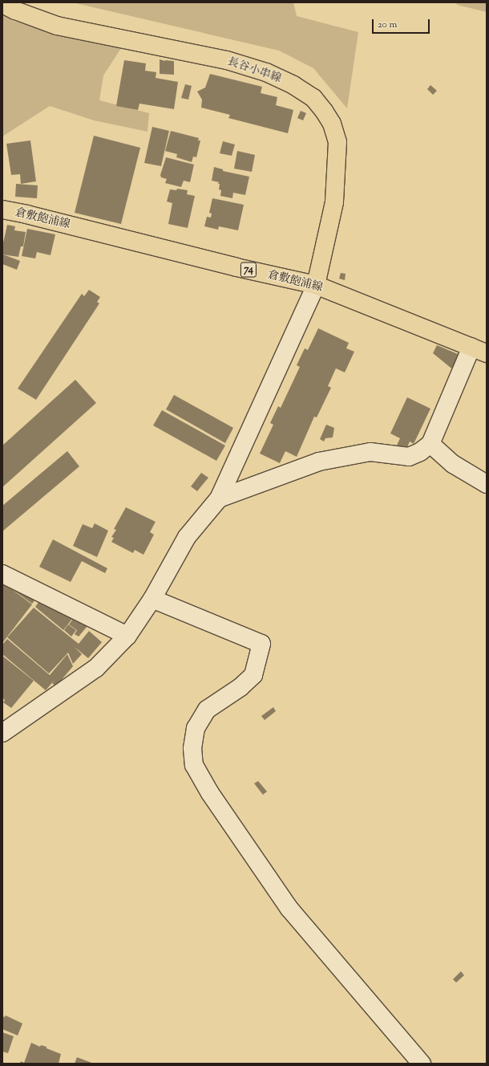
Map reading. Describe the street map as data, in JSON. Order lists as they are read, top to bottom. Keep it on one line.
{"streets":{"main road":["長谷小串線","倉敷飽浦線","74"]},"crossings":[["長谷小串線","倉敷飽浦線"]],"scale_bar":"20 m"}
